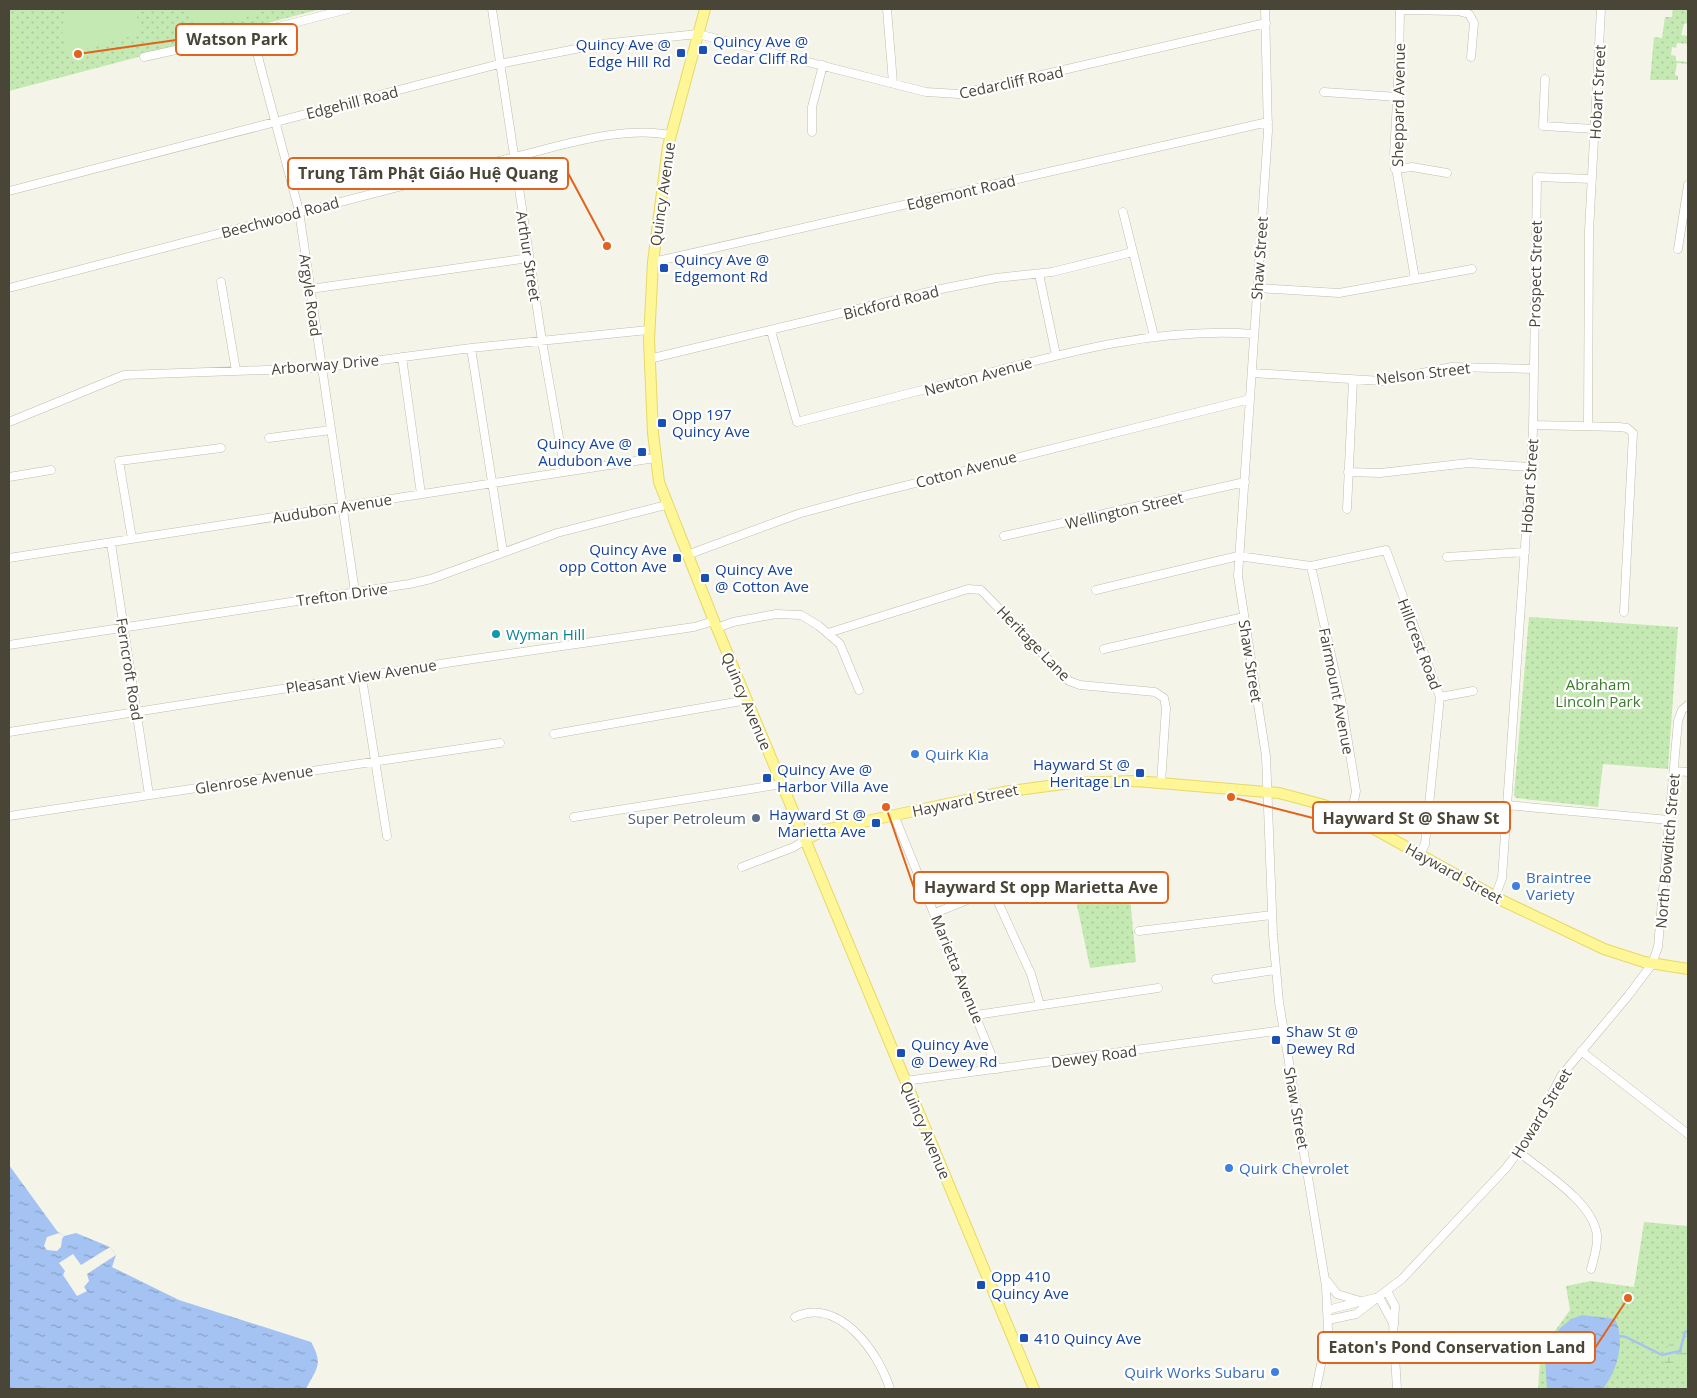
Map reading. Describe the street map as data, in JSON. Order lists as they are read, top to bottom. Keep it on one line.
{"streets":{"main road":["Quincy Avenue","Hayward Street"],"street":["Cedarcliff Road","Hobart Street","Edgehill Road","Sheppard Avenue","Edgemont Road","Beechwood Road","Arthur Street","Shaw Street","Prospect Street","Argyle Road","Bickford Road","Arborway Drive","Nelson Street","Newton Avenue","Cotton Avenue","Audubon Avenue","Wellington Street","Trefton Drive","Heritage Lane","Hillcrest Road","Ferncroft Road","Pleasant View Avenue","Fairmount Avenue","Glenrose Avenue","North Bowditch Street","Marietta Avenue","Dewey Road","Howard Street"]},"crossings":[["Cedarcliff Road","Edgehill Road"],["Cedarcliff Road","Quincy Avenue"],["Cedarcliff Road","Shaw Street"],["Hobart Street","Prospect Street"],["Hobart Street","Hayward Street"],["Edgehill Road","Quincy Avenue"],["Edgehill Road","Arthur Street"],["Edgehill Road","Argyle Road"],["Edgemont Road","Quincy Avenue"],["Edgemont Road","Shaw Street"],["Quincy Avenue","Beechwood Road"],["Quincy Avenue","Bickford Road"],["Quincy Avenue","Arborway Drive"],["Quincy Avenue","Cotton Avenue"],["Quincy Avenue","Audubon Avenue"],["Quincy Avenue","Trefton Drive"],["Quincy Avenue","Pleasant View Avenue"],["Quincy Avenue","Hayward Street"],["Quincy Avenue","Dewey Road"],["Beechwood Road","Arthur Street"],["Beechwood Road","Argyle Road"],["Arthur Street","Arborway Drive"],["Arthur Street","Audubon Avenue"],["Shaw Street","Nelson Street"],["Shaw Street","Newton Avenue"],["Shaw Street","Cotton Avenue"],["Shaw Street","Wellington Street"],["Shaw Street","Hayward Street"],["Shaw Street","Dewey Road"],["Shaw Street","Howard Street"],["Prospect Street","Nelson Street"],["Argyle Road","Arborway Drive"],["Argyle Road","Audubon Avenue"],["Argyle Road","Trefton Drive"],["Bickford Road","Newton Avenue"],["Audubon Avenue","Ferncroft Road"],["Trefton Drive","Ferncroft Road"],["Heritage Lane","Pleasant View Avenue"],["Heritage Lane","Hayward Street"],["Hillcrest Road","Fairmount Avenue"],["Hillcrest Road","Hayward Street"],["Ferncroft Road","Pleasant View Avenue"],["Ferncroft Road","Glenrose Avenue"],["Fairmount Avenue","Hayward Street"],["Hayward Street","North Bowditch Street"],["Hayward Street","Marietta Avenue"],["Hayward Street","Howard Street"],["North Bowditch Street","Howard Street"],["Marietta Avenue","Dewey Road"]],"parks":["Abraham Lincoln Park"],"places":{"transit":["Quincy Ave @ Cedar Cliff Rd","Quincy Ave @ Edge Hill Rd","Quincy Ave @ Edgemont Rd","Opp 197 Quincy Ave","Quincy Ave @ Audubon Ave","Quincy Ave opp Cotton Ave","Quincy Ave @ Cotton Ave","Hayward St @ Heritage Ln","Quincy Ave @ Harbor Villa Ave","Hayward St @ Marietta Ave","Shaw St @ Dewey Rd","Quincy Ave @ Dewey Rd","Opp 410 Quincy Ave","410 Quincy Ave"],"other":["Watson Park","Trung Tâm Phật Giáo Huệ Quang","Wyman Hill","Quirk Kia","Hayward St @ Shaw St","Hayward St opp Marietta Ave","Super Petroleum","Braintree Variety","Quirk Chevrolet","Eaton's Pond Conservation Land","Quirk Works Subaru"]}}
